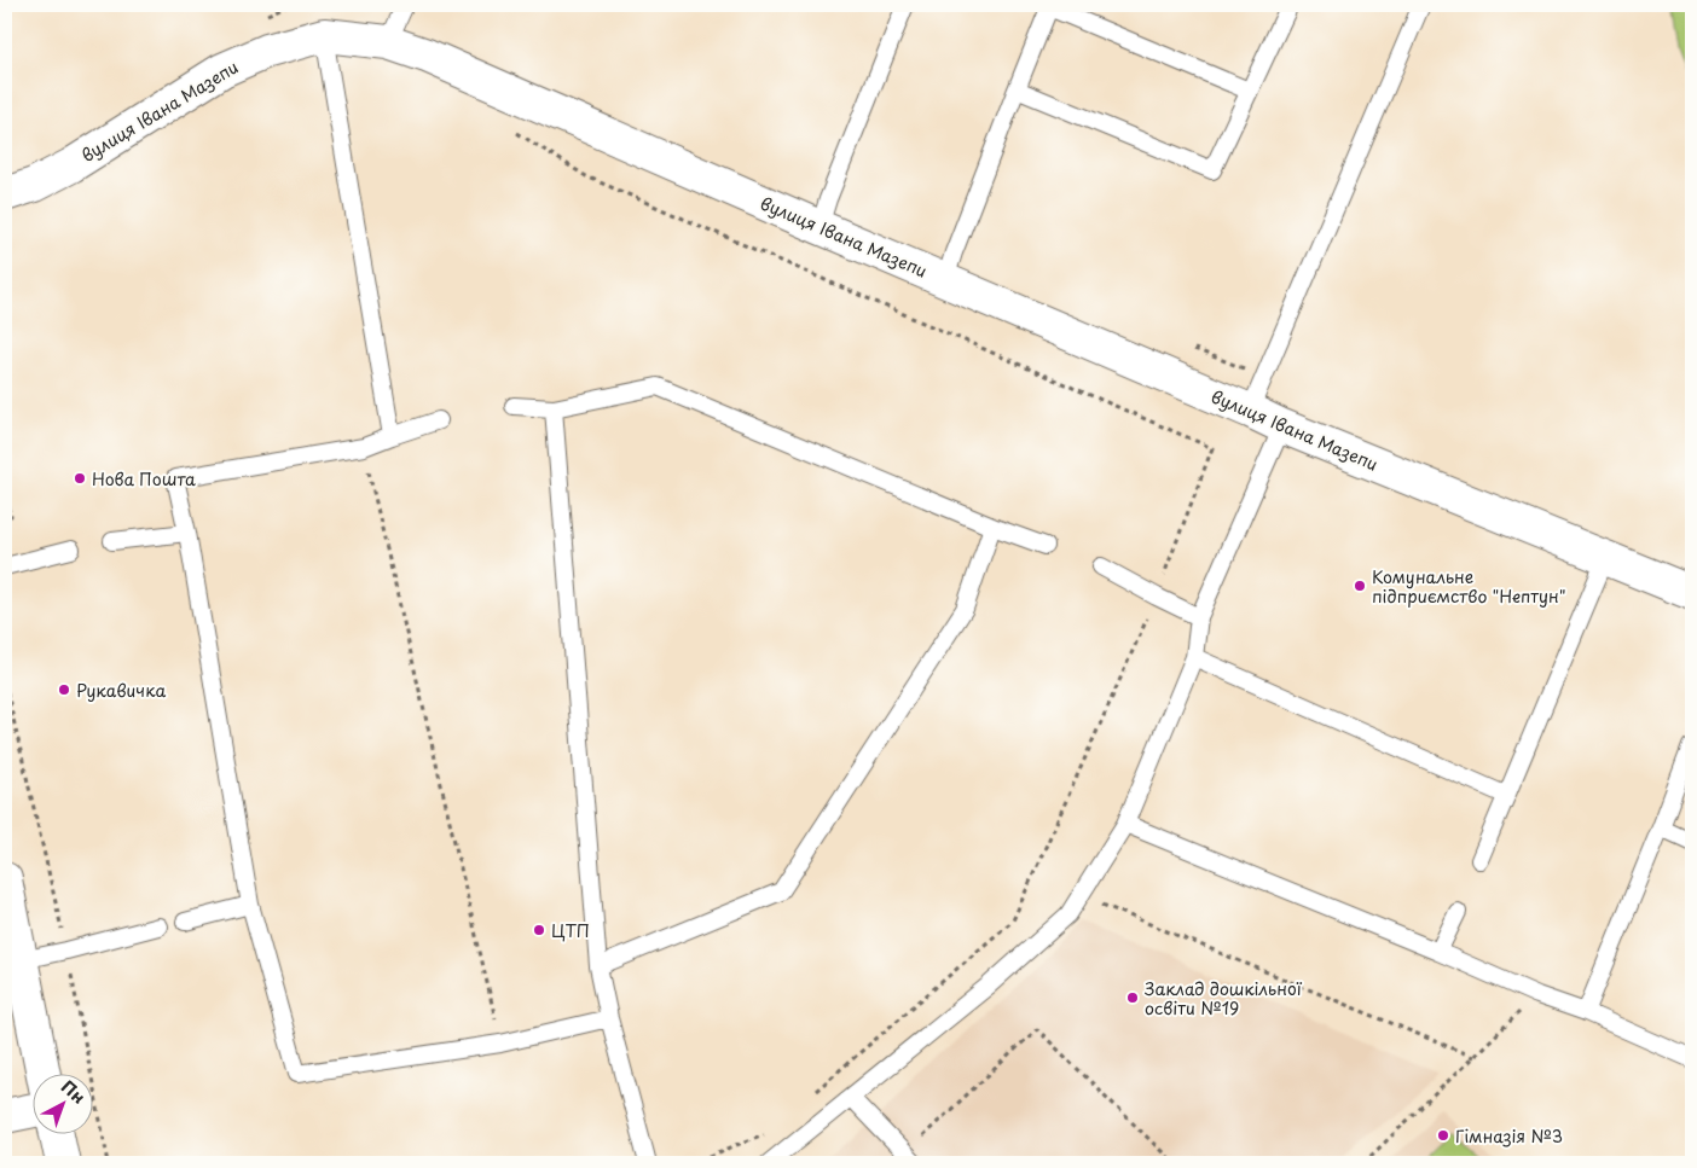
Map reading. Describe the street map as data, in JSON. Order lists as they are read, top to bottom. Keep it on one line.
{"streets":{"street":["вулиця Івана Мазепи"]},"places":["Нова Пошта","Комунальне підприємство \"Нептун\"","Рукавичка","ЦТП","Заклад дошкільної освіти №19","Гімназія №3"],"north":"top right"}
